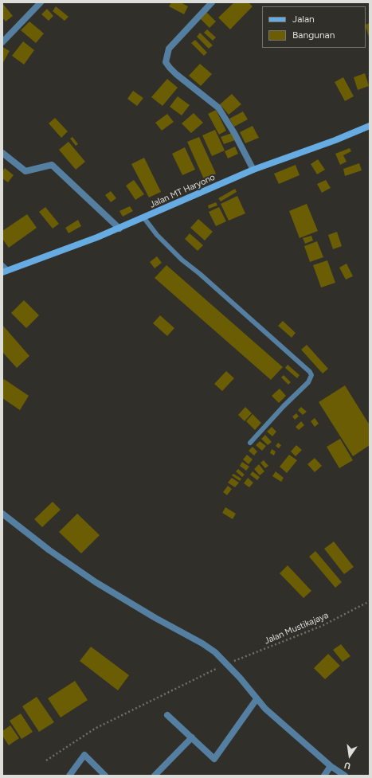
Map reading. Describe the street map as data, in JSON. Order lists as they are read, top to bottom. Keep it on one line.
{"streets":{"main road":["Jalan MT Haryono"],"path":["Jalan Mustikajaya"]},"legend":["Jalan","Bangunan"],"north":"bottom"}
